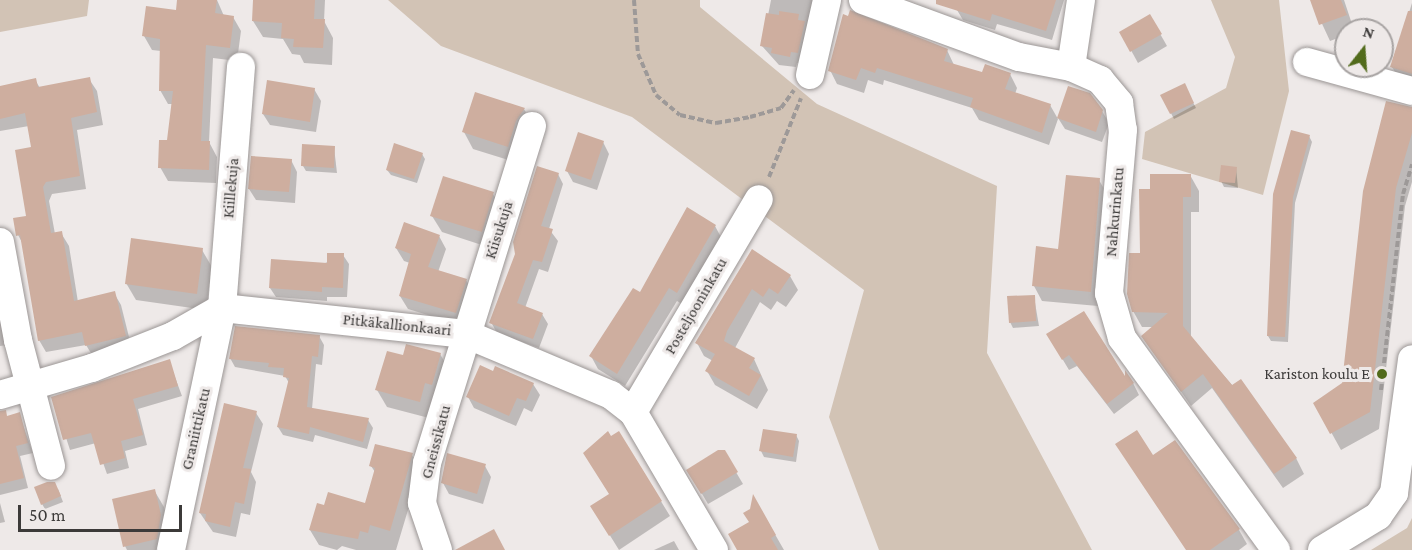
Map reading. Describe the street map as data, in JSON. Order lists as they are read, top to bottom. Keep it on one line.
{"streets":{"street":["Kiillekuja","Nahkurinkatu","Kiisukuja","Posteljooninkatu","Pitkäkallionkaari","Graniittikatu","Gneissikatu"]},"crossings":[["Kiillekuja","Pitkäkallionkaari"],["Kiillekuja","Graniittikatu"],["Kiisukuja","Pitkäkallionkaari"],["Kiisukuja","Gneissikatu"],["Posteljooninkatu","Pitkäkallionkaari"],["Pitkäkallionkaari","Graniittikatu"],["Pitkäkallionkaari","Gneissikatu"]],"places":["Kariston koulu E"],"scale_bar":"50 m","north":"top"}
